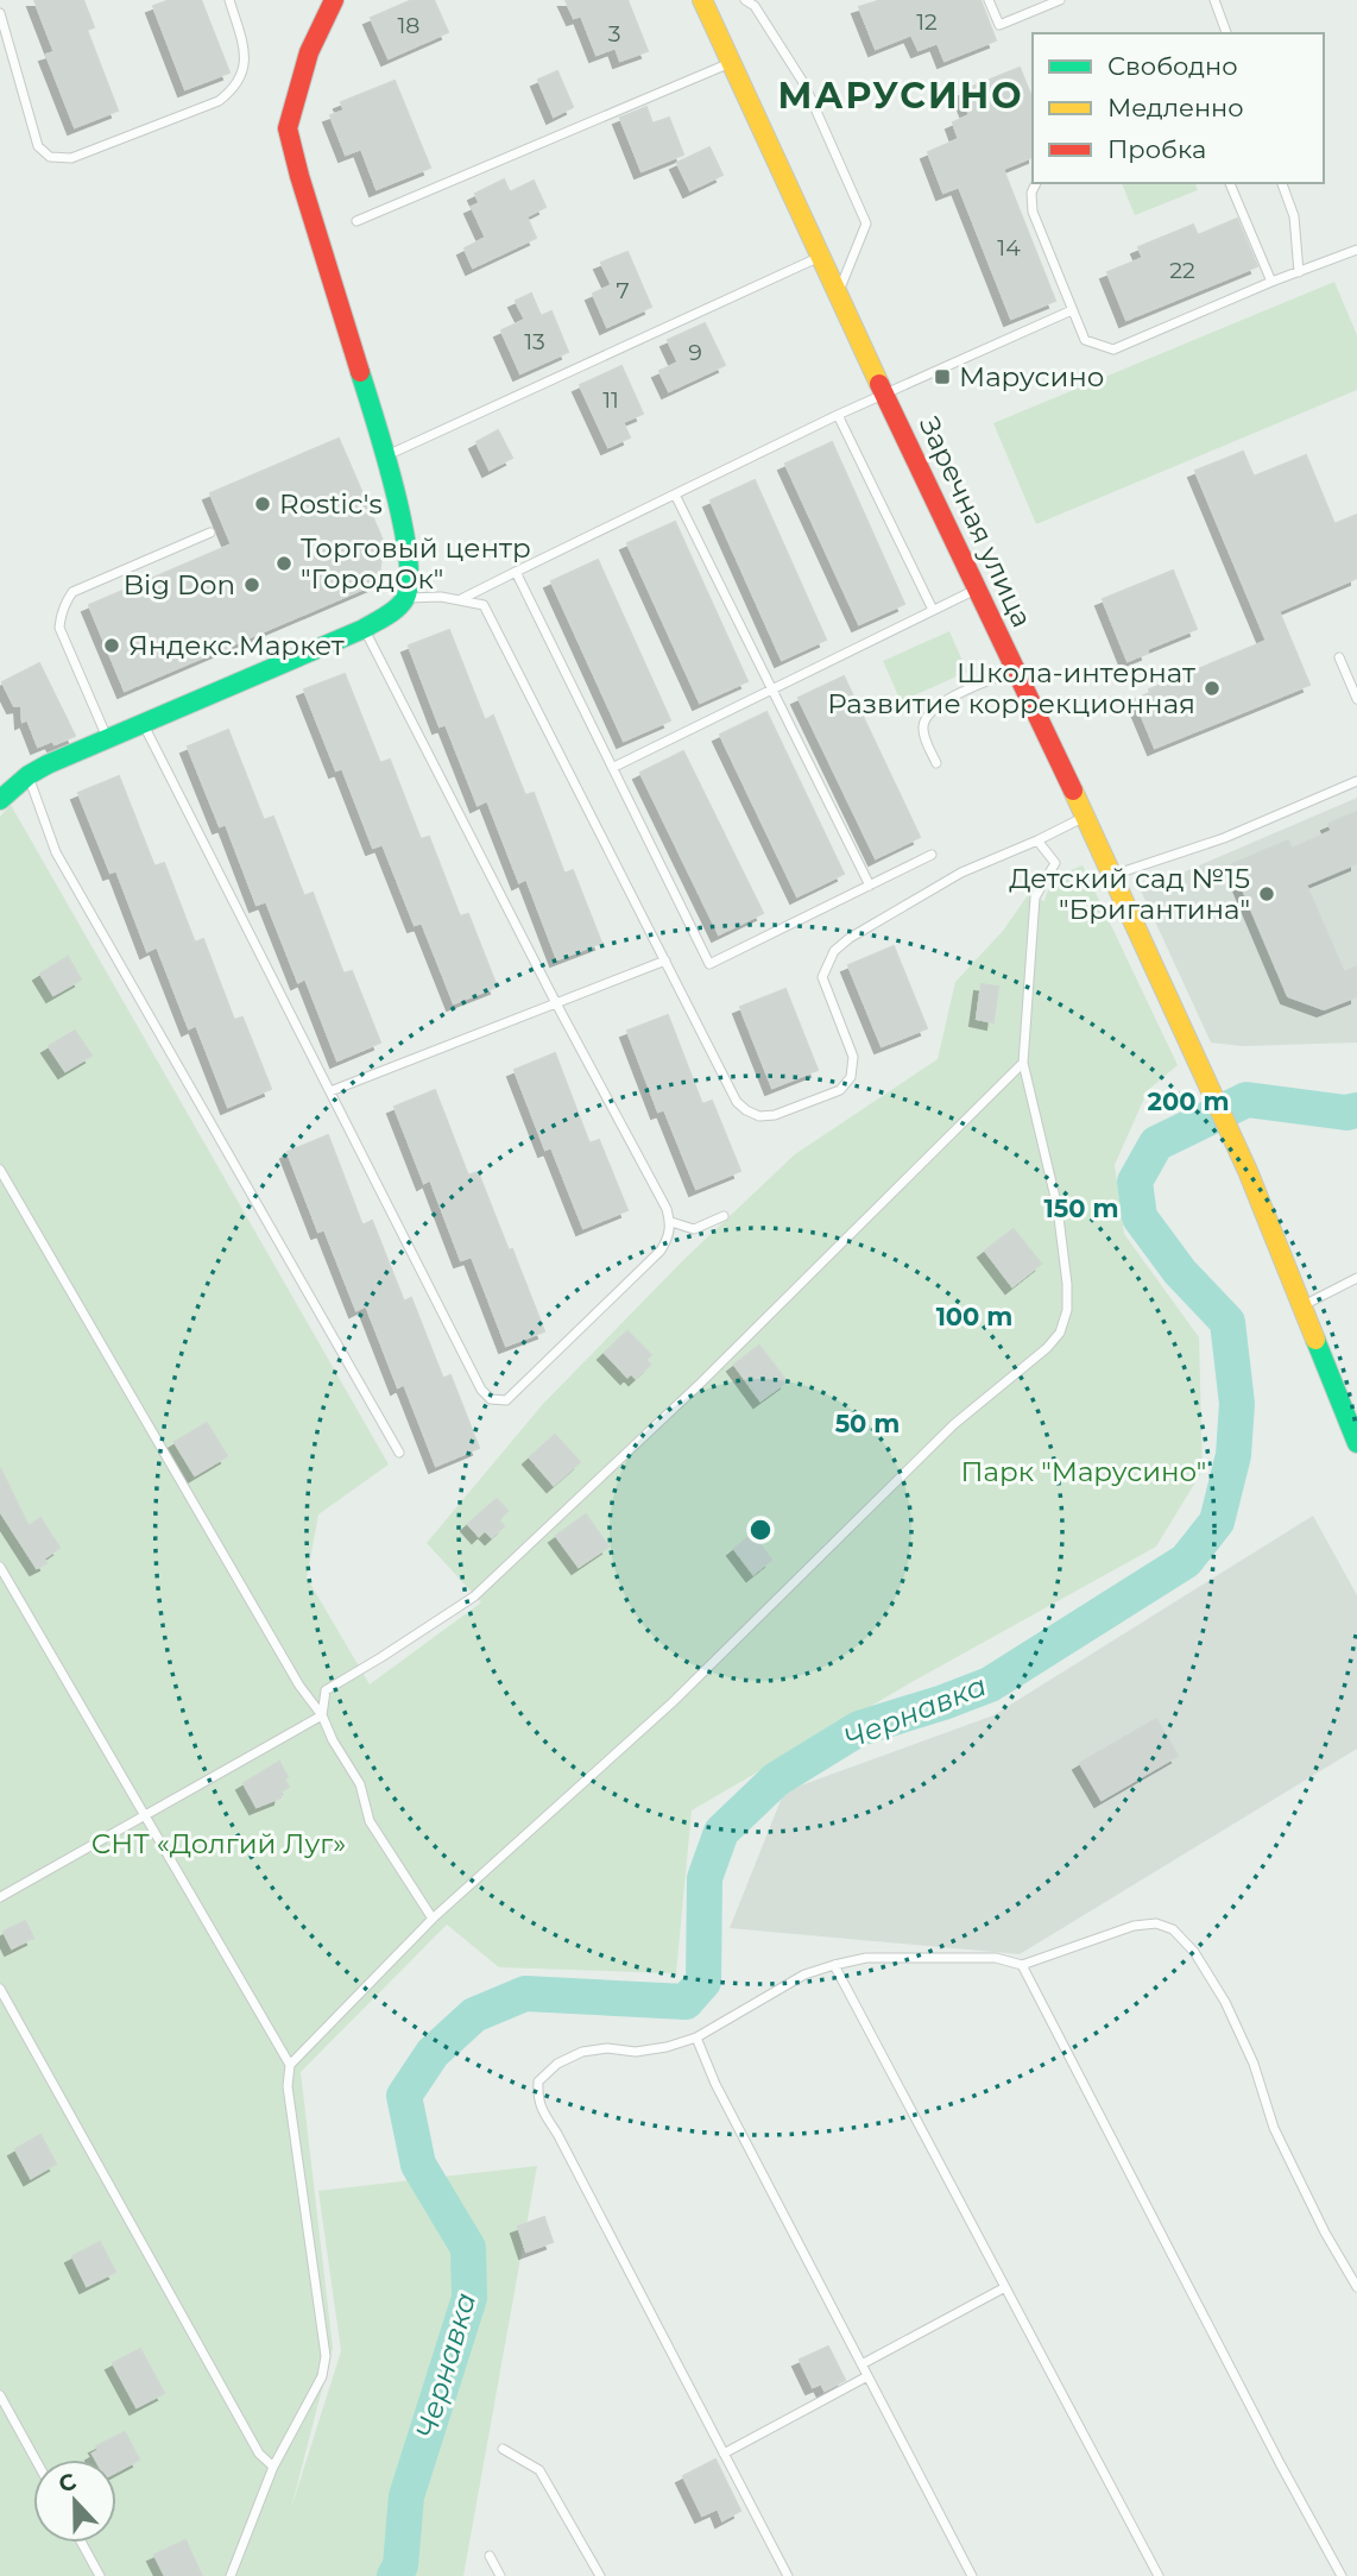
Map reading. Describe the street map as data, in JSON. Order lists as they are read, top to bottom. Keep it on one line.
{"streets":{"street":["Заречная улица"]},"districts":["МАРУСИНО"],"water":["Чернавка"],"parks":["Парк \"Марусино\"","СНТ «Долгий Луг»"],"places":{"transit":["Марусино"],"other":["Rostic's","Торговый центр \"ГородОк\"","Big Don","Яндекс.Маркет","Школа-интернат Развитие коррекционная","Детский сад №15 \"Бригантина\""]},"house_numbers":["12","18","3","14","22","7","13","9","11"],"legend":["Свободно","Медленно","Пробка"],"north":"top","rings":["200 m","150 m","100 m","50 m"]}
